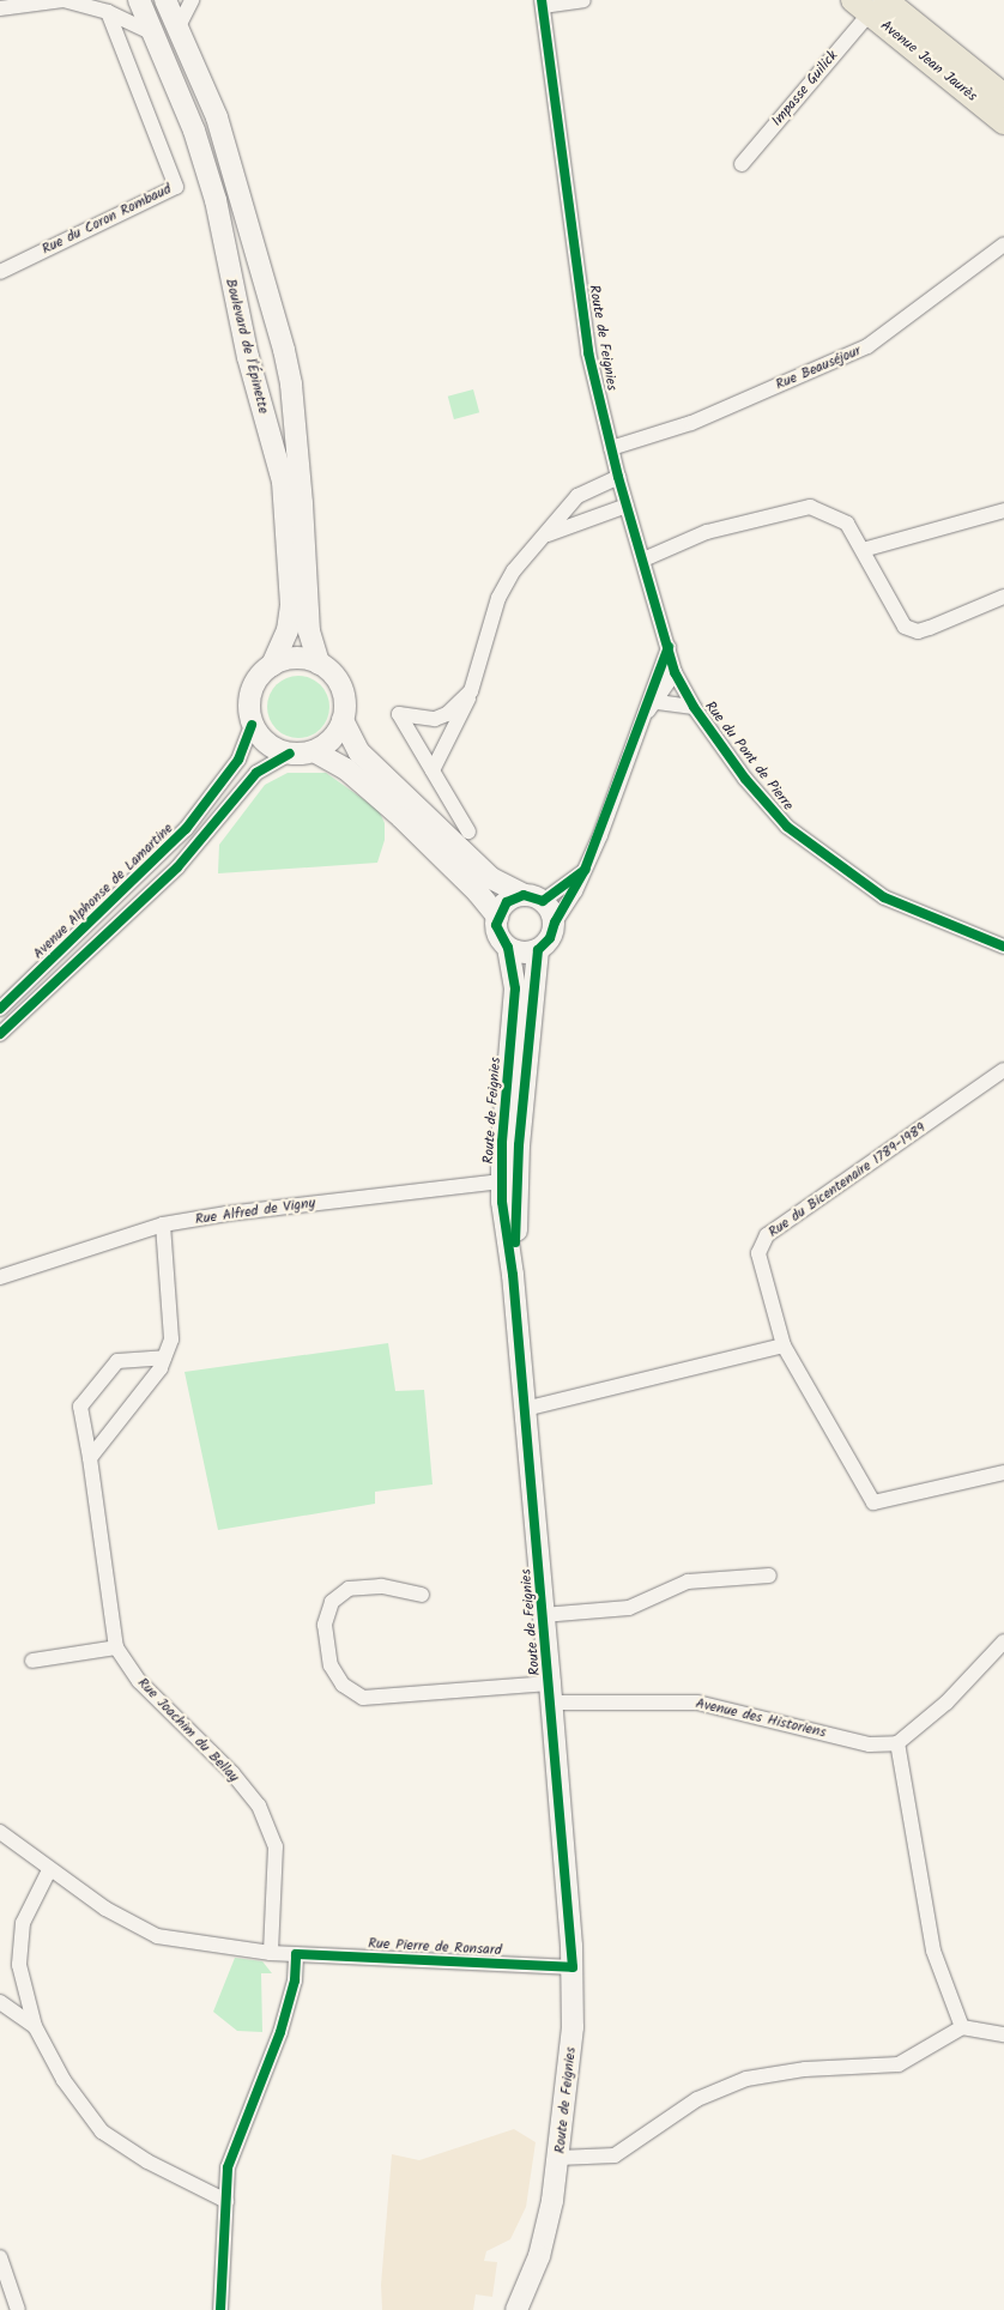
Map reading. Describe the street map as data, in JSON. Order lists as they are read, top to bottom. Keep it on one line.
{"streets":{"main road":["Avenue Jean Jaurès"],"street":["Impasse Guilick","Rue du Coron Rombaud","Route de Feignies","Boulevard de l'Épinette","Rue Beauséjour","Rue du Pont de Pierre","Avenue Alphonse de Lamartine","Rue du Bicentenaire 1789-1989","Rue Alfred de Vigny","Avenue des Historiens","Rue Joachim du Bellay","Rue Pierre de Ronsard"]},"crossings":[["Avenue Jean Jaurès","Impasse Guilick"],["Route de Feignies","Rue Beauséjour"],["Route de Feignies","Rue du Pont de Pierre"],["Route de Feignies","Rue Alfred de Vigny"],["Route de Feignies","Avenue des Historiens"],["Route de Feignies","Rue Pierre de Ronsard"],["Boulevard de l'Épinette","Avenue Alphonse de Lamartine"],["Rue Joachim du Bellay","Rue Pierre de Ronsard"]]}
